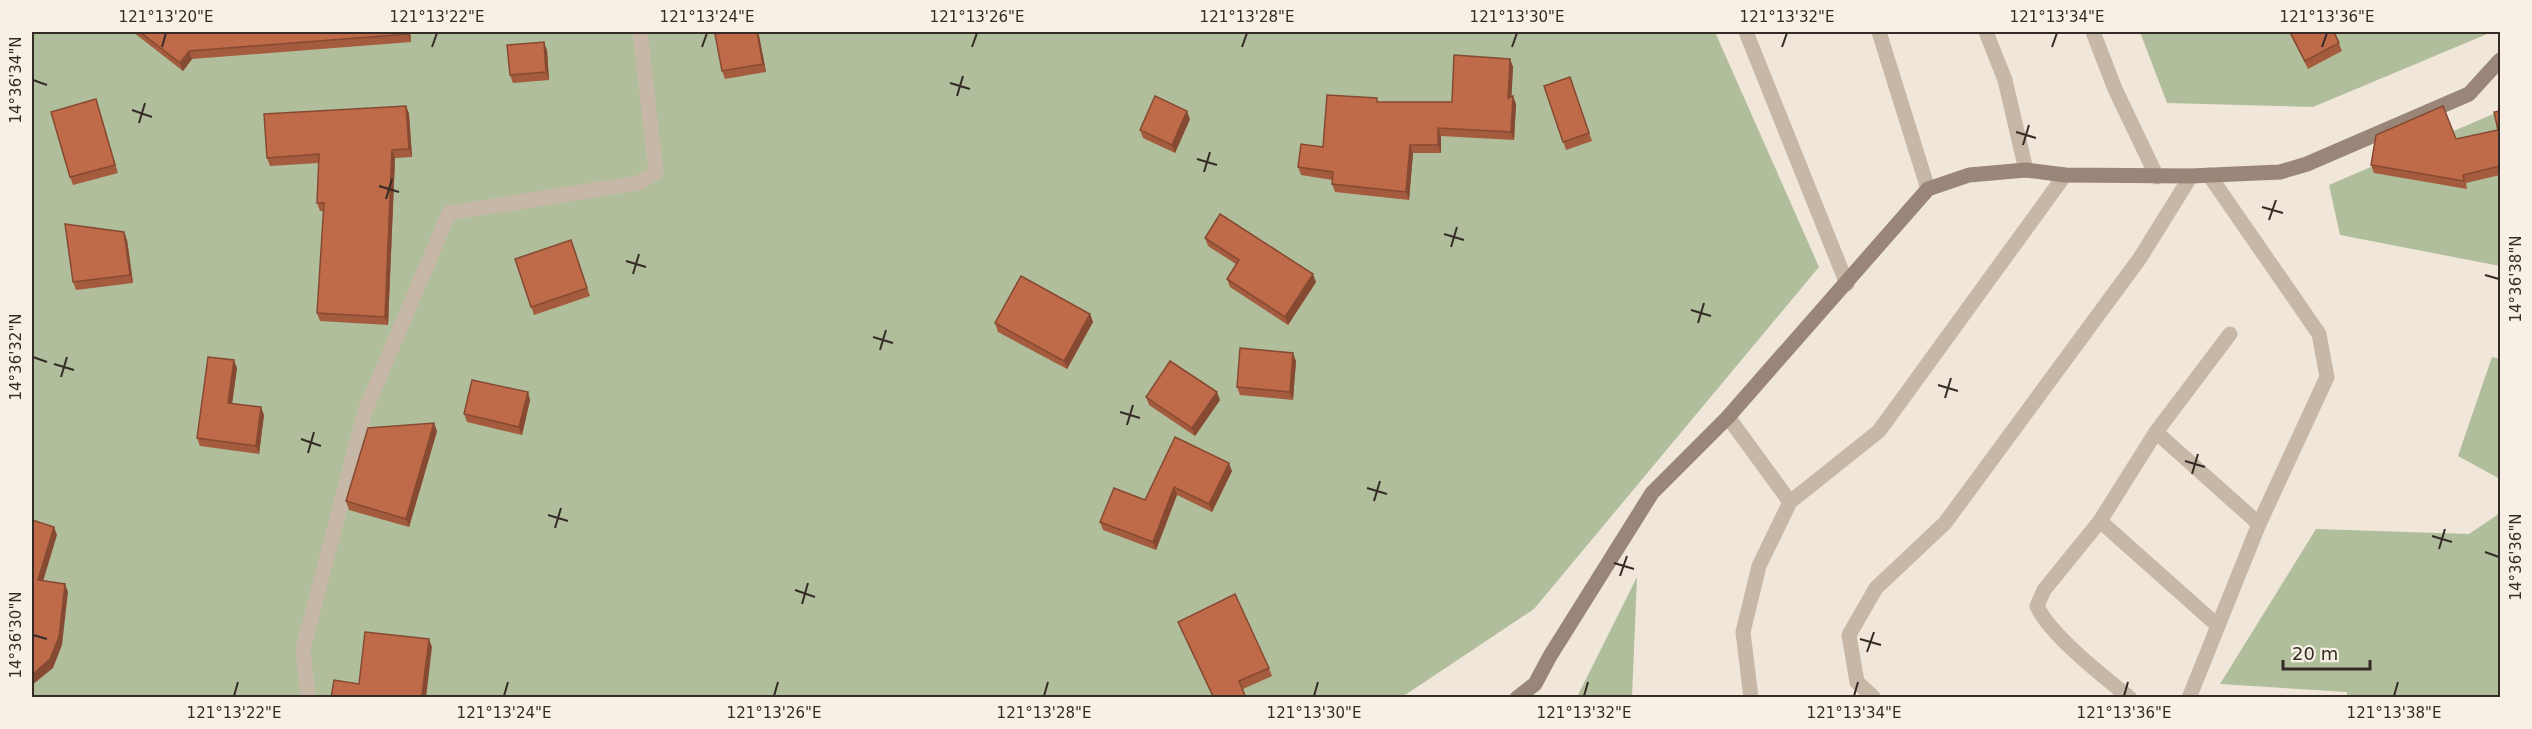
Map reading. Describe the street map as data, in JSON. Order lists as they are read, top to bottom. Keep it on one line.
{"scale_bar":"20 m","coordinates":["121°13'20\"E","121°13'22\"E","121°13'24\"E","121°13'26\"E","121°13'28\"E","121°13'30\"E","121°13'32\"E","121°13'34\"E","121°13'36\"E","14°36'34\"N","14°36'38\"N","14°36'32\"N","14°36'36\"N","14°36'30\"N","121°13'38\"E"]}
